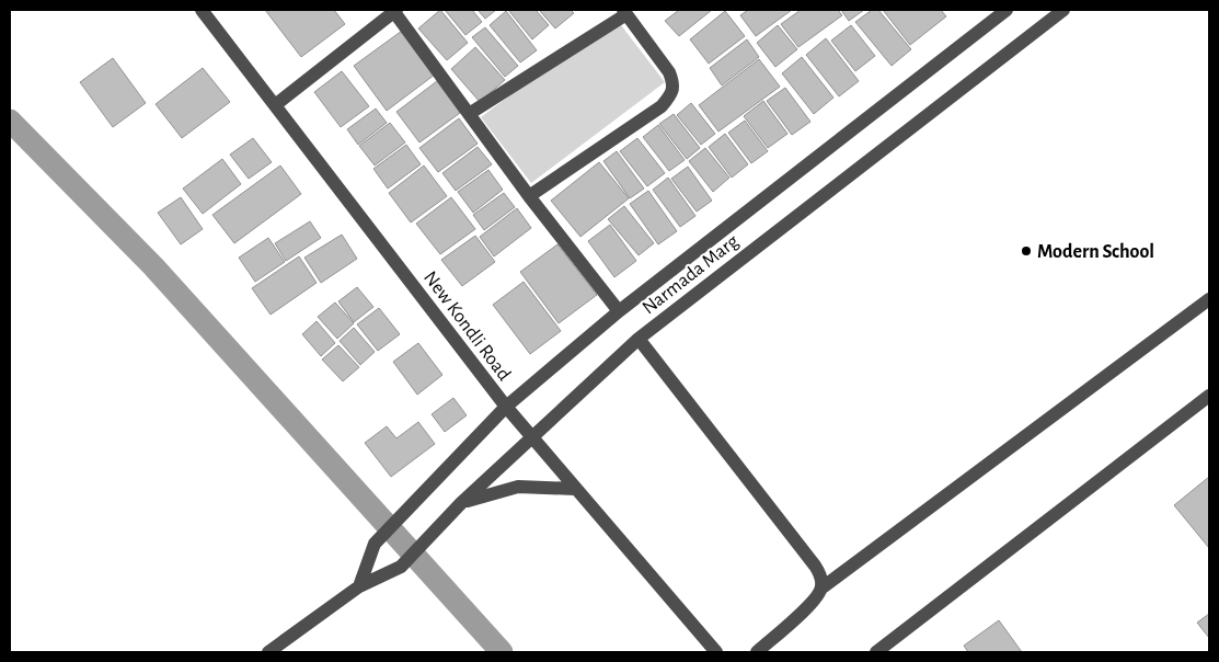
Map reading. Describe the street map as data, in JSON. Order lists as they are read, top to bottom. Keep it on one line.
{"streets":{"street":["Narmada Marg","New Kondli Road"]},"crossings":[["Narmada Marg","New Kondli Road"]],"places":["Modern School"]}
